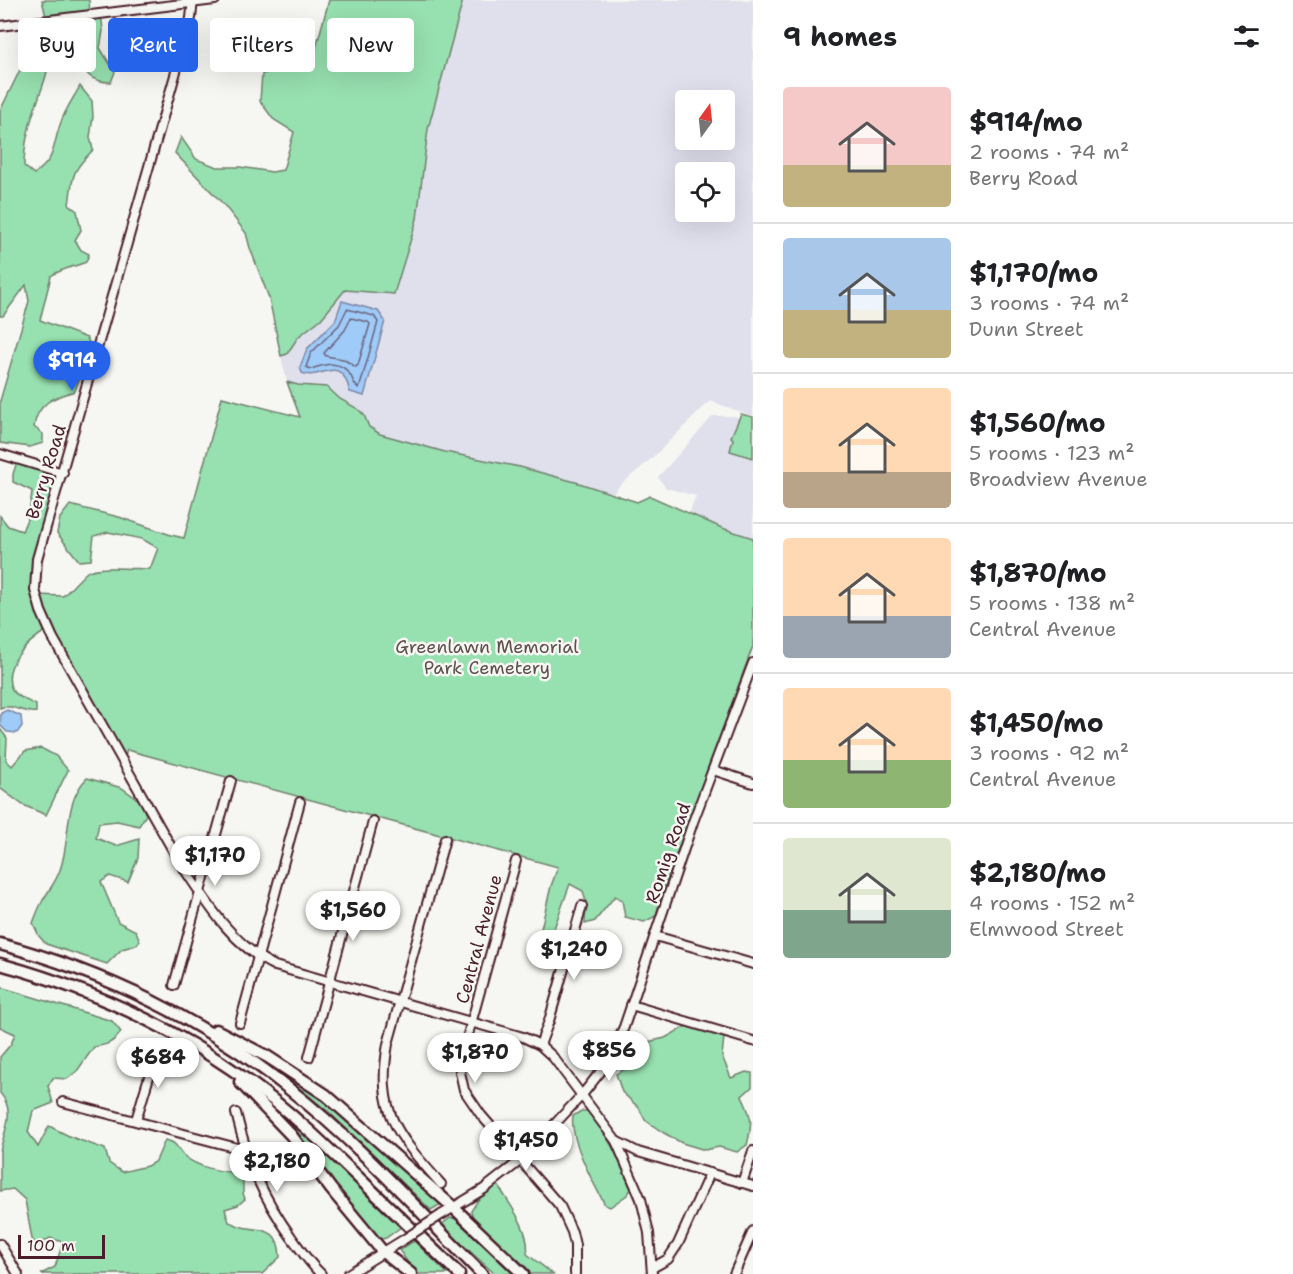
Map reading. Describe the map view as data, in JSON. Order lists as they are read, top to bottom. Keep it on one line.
{"streets":{"street":["Berry Road","Romig Road","Central Avenue"]},"crossings":[["Romig Road","Central Avenue"]],"parks":["Greenlawn Memorial Park Cemetery"],"scale_bar":"100 m","north":"top","page":{"heading":"9 homes","chip":["Buy","Rent","Filters","New"],"list":[{"name":"$914/mo","note":"2 rooms · 74 m² · Berry Road"},{"name":"$1,170/mo","note":"3 rooms · 74 m² · Dunn Street"},{"name":"$1,560/mo","note":"5 rooms · 123 m² · Broadview Avenue"},{"name":"$1,870/mo","note":"5 rooms · 138 m² · Central Avenue"},{"name":"$1,450/mo","note":"3 rooms · 92 m² · Central Avenue"},{"name":"$2,180/mo","note":"4 rooms · 152 m² · Elmwood Street"}],"price":["$914","$1,170","$1,560","$1,240","$856","$1,870","$684","$1,450","$2,180"],"scale":"100 m"}}
